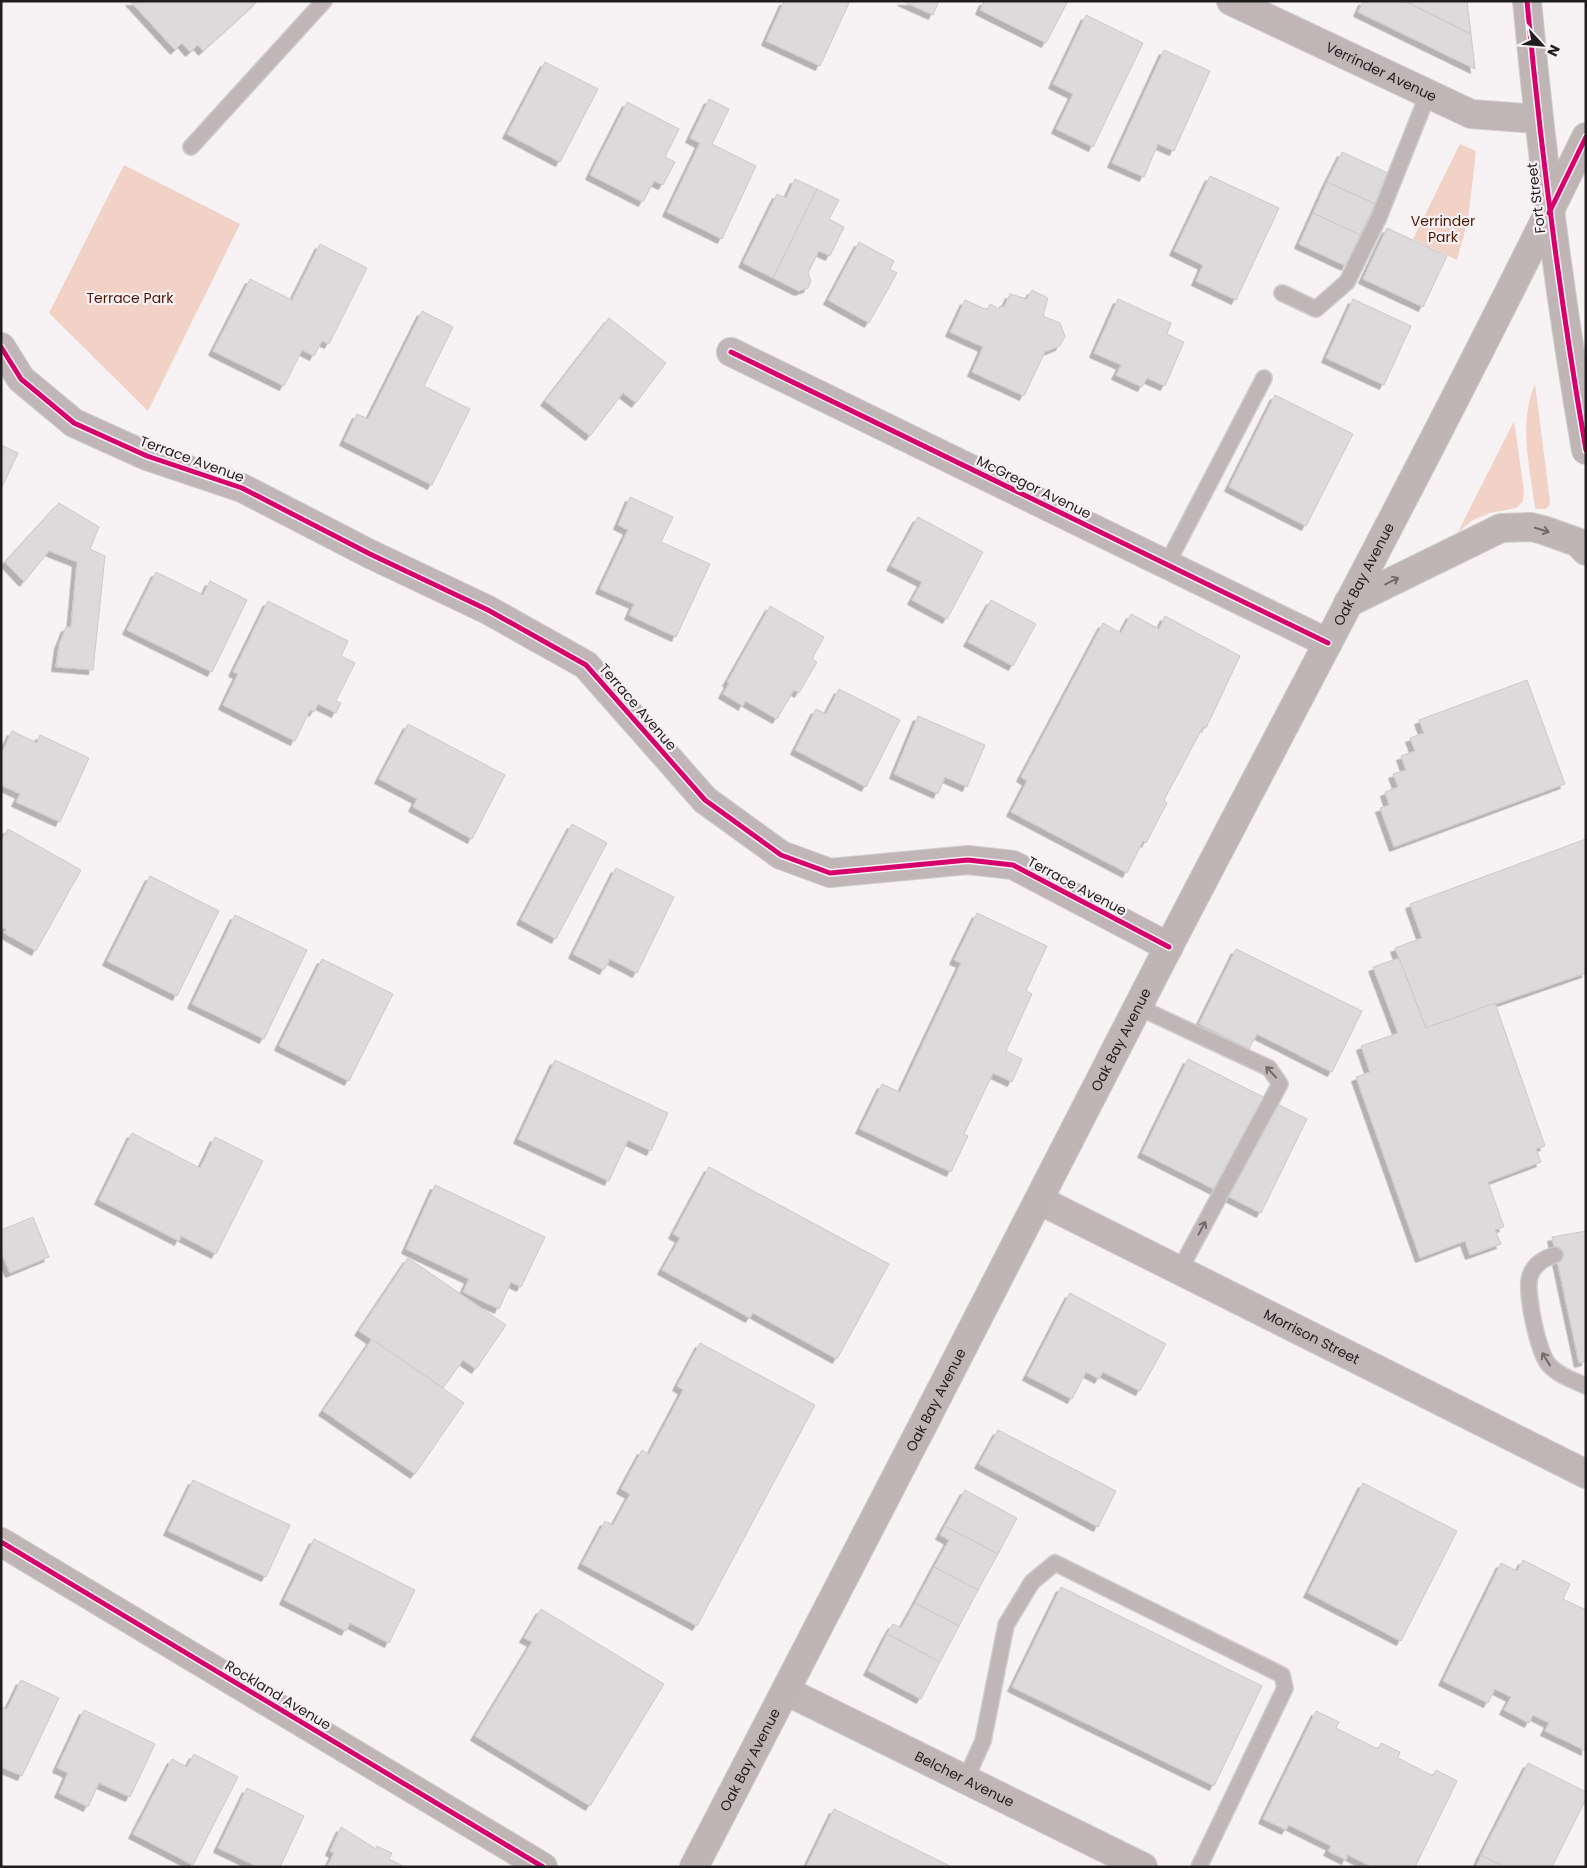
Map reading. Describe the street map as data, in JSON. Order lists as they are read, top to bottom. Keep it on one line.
{"streets":{"main road":["Fort Street","Oak Bay Avenue","Rockland Avenue"],"street":["Verrinder Avenue","Terrace Avenue","McGregor Avenue","Morrison Street","Belcher Avenue"]},"crossings":[["Verrinder Avenue","Fort Street"],["Fort Street","Oak Bay Avenue"],["Terrace Avenue","Oak Bay Avenue"],["McGregor Avenue","Oak Bay Avenue"],["Oak Bay Avenue","Morrison Street"],["Oak Bay Avenue","Belcher Avenue"]],"parks":["Verrinder Park","Terrace Park"],"north":"bottom right"}
